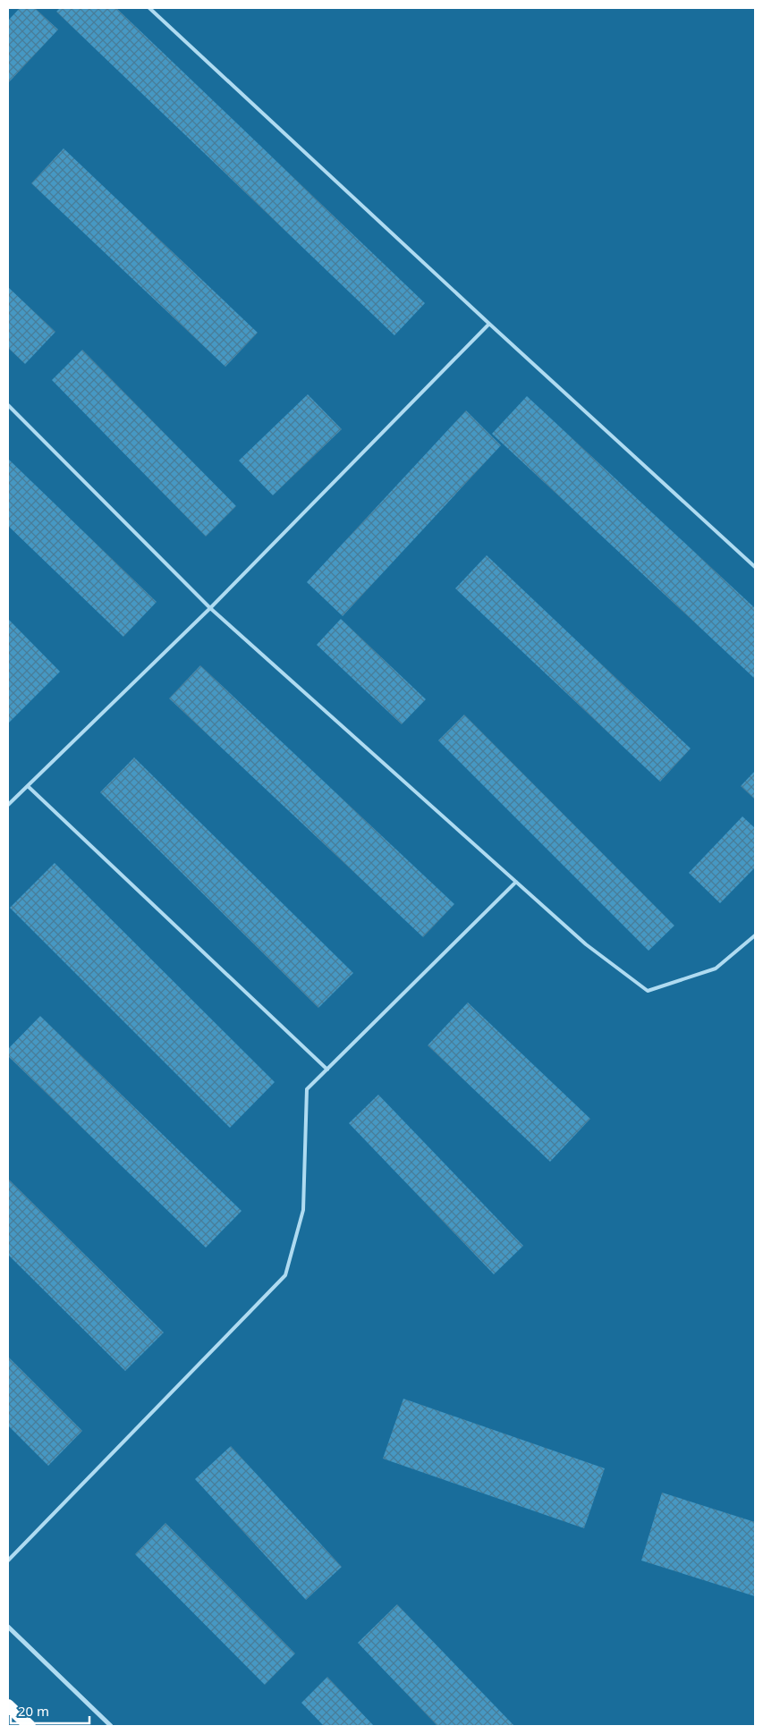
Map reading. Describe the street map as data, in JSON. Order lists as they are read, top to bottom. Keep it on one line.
{"scale_bar":"20 m"}
